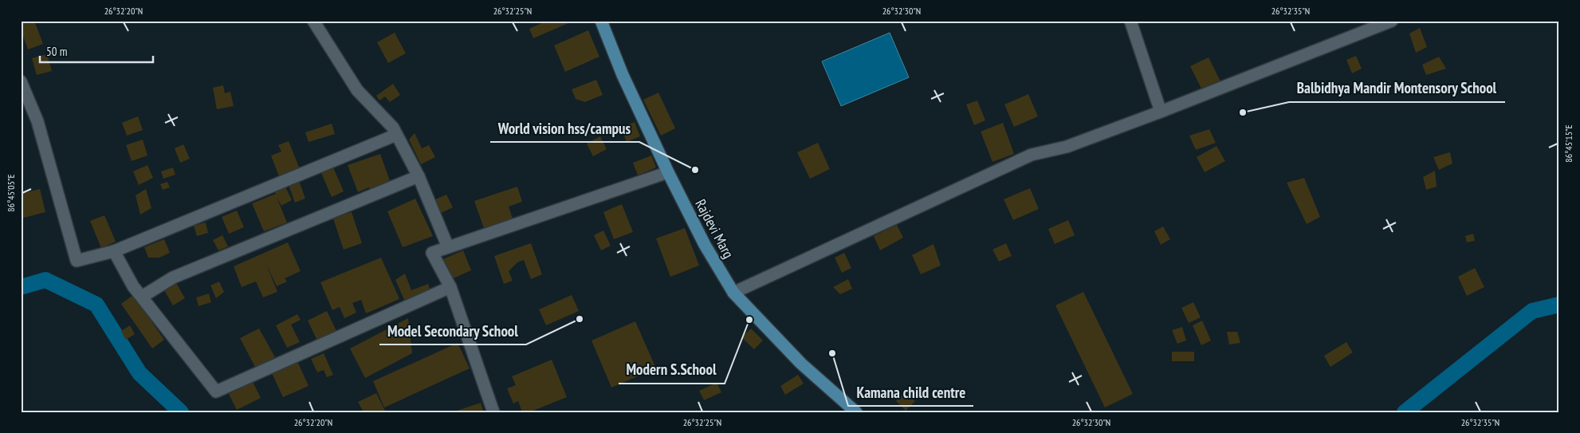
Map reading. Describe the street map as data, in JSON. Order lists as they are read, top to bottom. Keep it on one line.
{"streets":{"main road":["Rajdevi Marg"]},"places":["Balbidhya Mandir Montensory School","World vision hss/campus","Model Secondary School","Modern S.School","Kamana child centre"],"scale_bar":"50 m","coordinates":["26°32'20\"N","26°32'25\"N","26°32'30\"N","26°32'35\"N","86°45'15\"E","86°45'05\"E"]}
